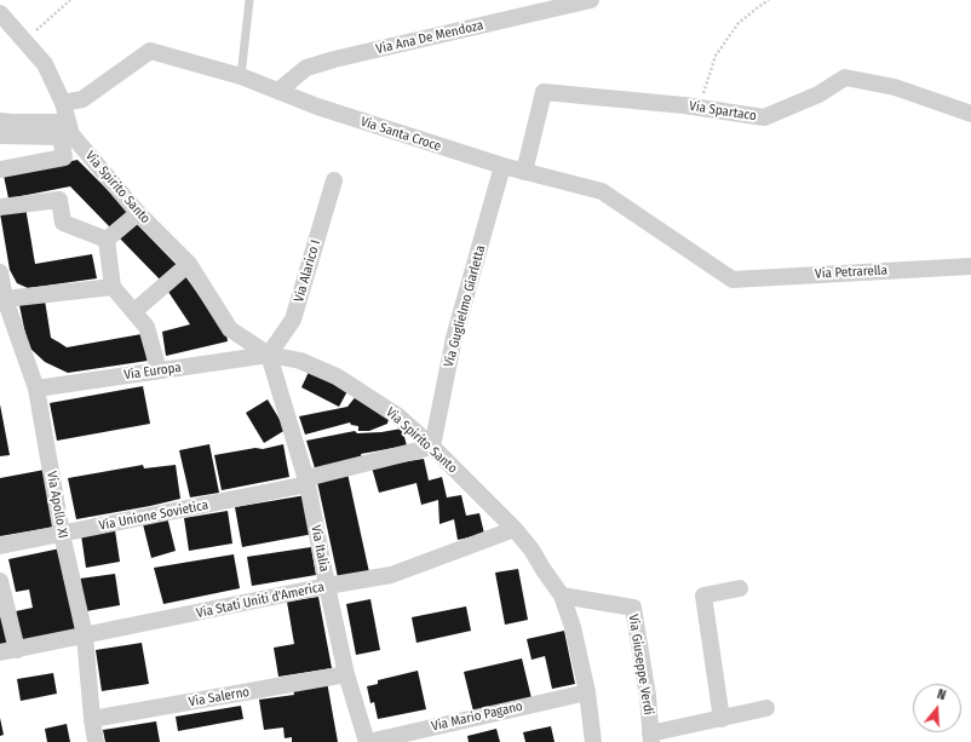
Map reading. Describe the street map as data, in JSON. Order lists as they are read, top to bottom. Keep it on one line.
{"streets":{"street":["Via Ana De Mendoza","Via Spartaco","Via Santa Croce","Via Spirito Santo","Via Alarico I","Via Petrarella","Via Guglielmo Giarletta","Via Europa","Via Apollo XI","Via Unione Sovietica","Via Italia","Via Stati Uniti d'America","Via Giuseppe Verdi","Via Salerno","Via Mario Pagano"]},"crossings":[["Via Ana De Mendoza","Via Santa Croce"],["Via Spartaco","Via Santa Croce"],["Via Santa Croce","Via Petrarella"],["Via Santa Croce","Via Guglielmo Giarletta"],["Via Spirito Santo","Via Alarico I"],["Via Spirito Santo","Via Guglielmo Giarletta"],["Via Spirito Santo","Via Europa"],["Via Spirito Santo","Via Unione Sovietica"],["Via Spirito Santo","Via Italia"],["Via Spirito Santo","Via Stati Uniti d'America"],["Via Spirito Santo","Via Giuseppe Verdi"],["Via Spirito Santo","Via Mario Pagano"],["Via Alarico I","Via Europa"],["Via Alarico I","Via Italia"],["Via Guglielmo Giarletta","Via Unione Sovietica"],["Via Europa","Via Apollo XI"],["Via Europa","Via Italia"],["Via Apollo XI","Via Unione Sovietica"],["Via Apollo XI","Via Stati Uniti d'America"],["Via Apollo XI","Via Salerno"],["Via Unione Sovietica","Via Italia"],["Via Italia","Via Stati Uniti d'America"],["Via Italia","Via Salerno"],["Via Italia","Via Mario Pagano"]],"north":"top"}
